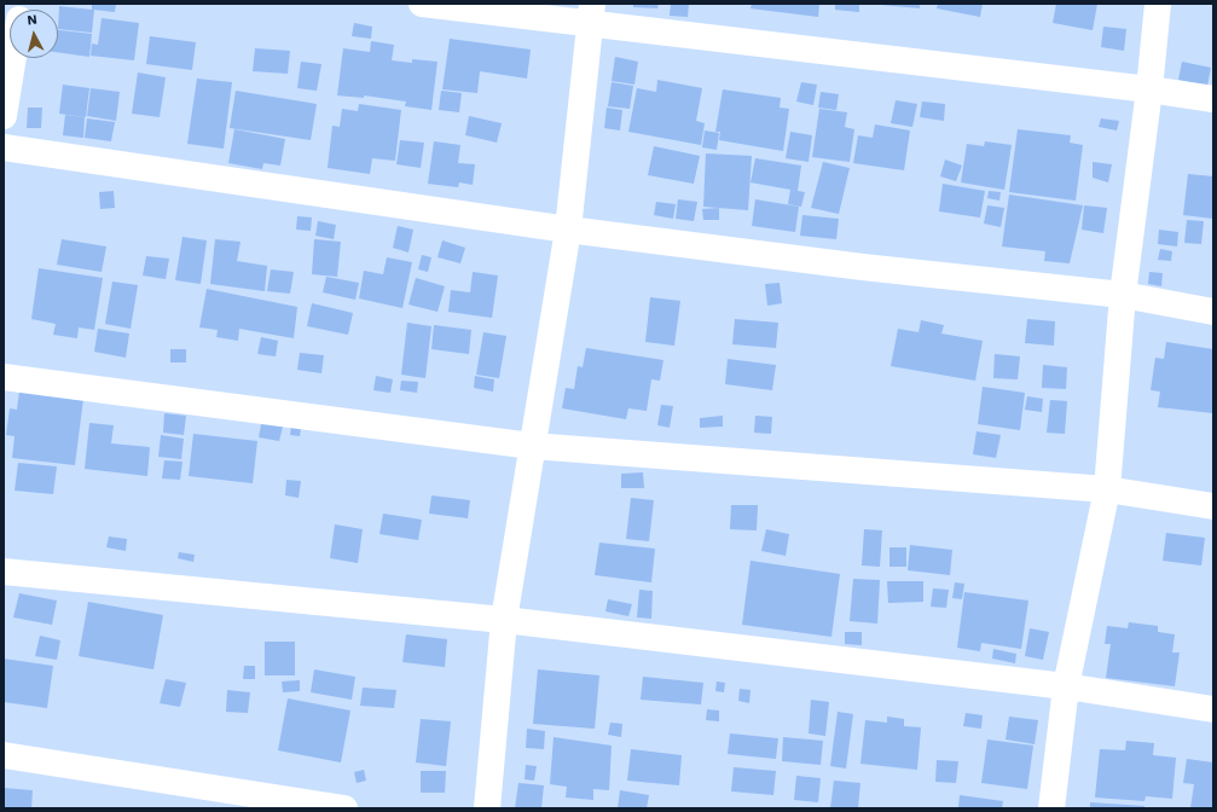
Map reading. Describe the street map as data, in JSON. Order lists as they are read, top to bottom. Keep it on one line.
{"north":"top"}
